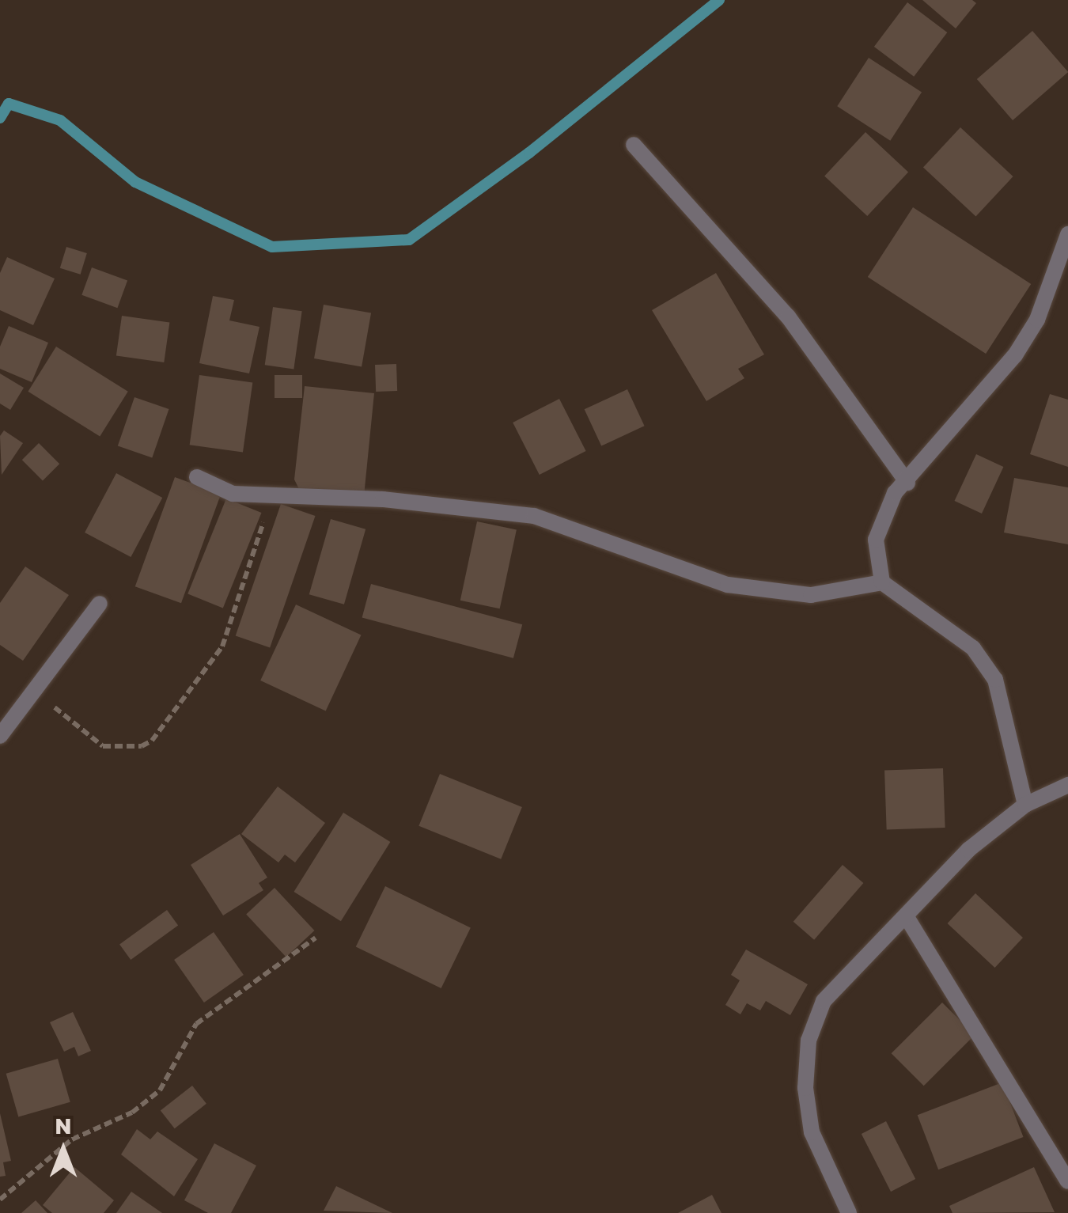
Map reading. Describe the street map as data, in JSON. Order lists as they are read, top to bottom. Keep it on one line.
{"north":"top"}
